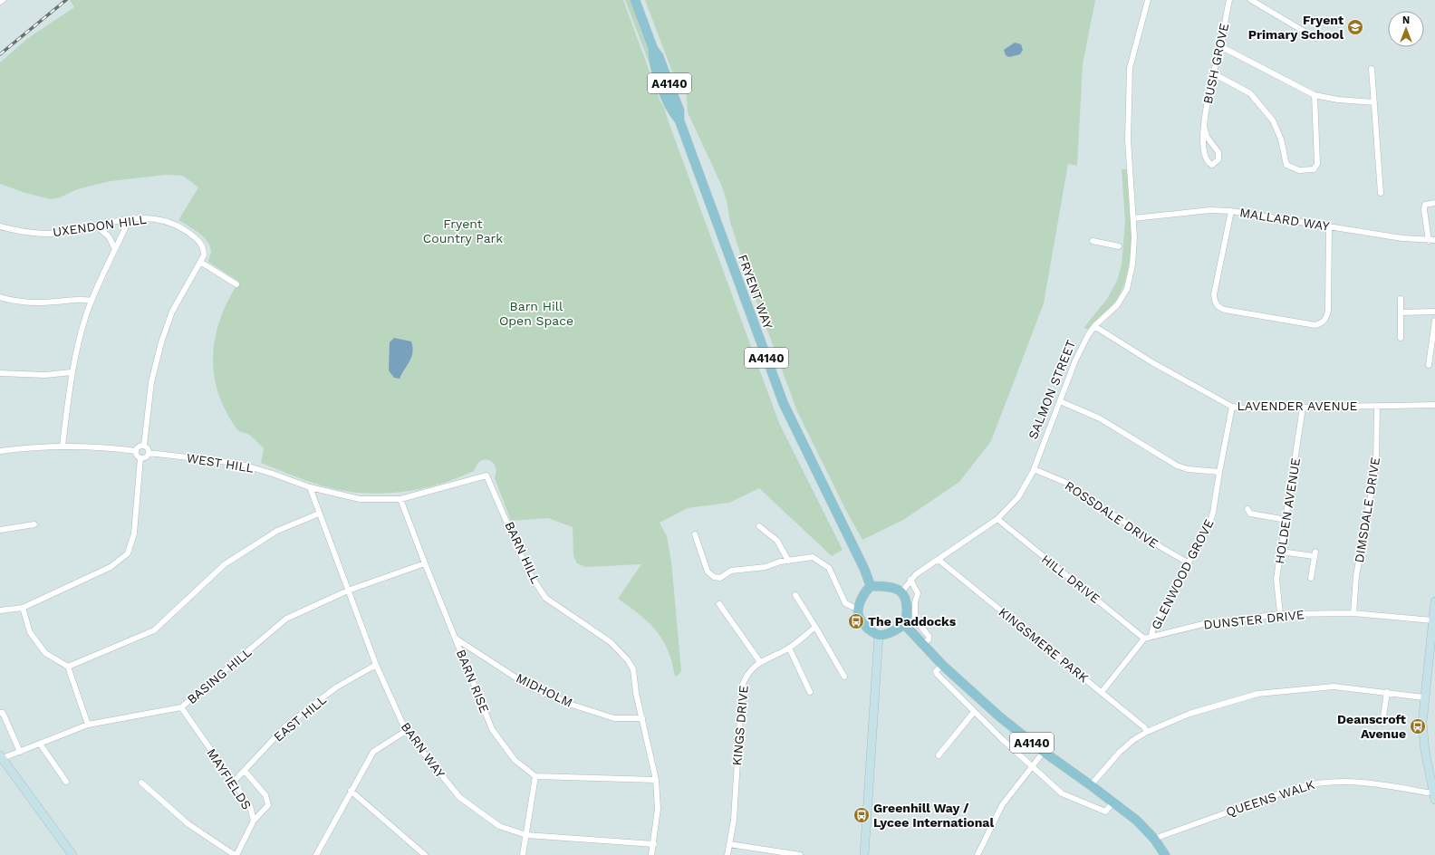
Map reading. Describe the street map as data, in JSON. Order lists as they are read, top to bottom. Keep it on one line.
{"streets":{"main road":["A4140","FRYENT WAY"],"street":["BUSH GROVE","MALLARD WAY","UXENDON HILL","SALMON STREET","LAVENDER AVENUE","WEST HILL","DIMSDALE DRIVE","HOLDEN AVENUE","ROSSDALE DRIVE","BARN HILL","GLENWOOD GROVE","HILL DRIVE","DUNSTER DRIVE","KINGSMERE PARK","BASING HILL","BARN RISE","MIDHOLM","EAST HILL","KINGS DRIVE","BARN WAY","MAYFIELDS","QUEENS WALK"]},"crossings":[["A4140","FRYENT WAY"],["A4140","SALMON STREET"],["A4140","QUEENS WALK"],["MALLARD WAY","SALMON STREET"],["FRYENT WAY","SALMON STREET"],["SALMON STREET","LAVENDER AVENUE"],["SALMON STREET","ROSSDALE DRIVE"],["SALMON STREET","HILL DRIVE"],["SALMON STREET","KINGSMERE PARK"],["LAVENDER AVENUE","DIMSDALE DRIVE"],["LAVENDER AVENUE","HOLDEN AVENUE"],["LAVENDER AVENUE","GLENWOOD GROVE"],["WEST HILL","BARN HILL"],["WEST HILL","BARN WAY"],["DIMSDALE DRIVE","DUNSTER DRIVE"],["HOLDEN AVENUE","DUNSTER DRIVE"],["ROSSDALE DRIVE","GLENWOOD GROVE"],["BARN HILL","BARN RISE"],["BARN HILL","MIDHOLM"],["BARN HILL","BARN WAY"],["GLENWOOD GROVE","DUNSTER DRIVE"],["HILL DRIVE","DUNSTER DRIVE"],["BASING HILL","BARN RISE"],["BASING HILL","BARN WAY"],["BASING HILL","MAYFIELDS"],["BARN RISE","MIDHOLM"],["EAST HILL","BARN WAY"],["EAST HILL","MAYFIELDS"]],"parks":["Fryent Country Park","Barn Hill Open Space"],"places":{"school or university":["Fryent Primary School"],"bus stop":["The Paddocks","Deanscroft Avenue","Greenhill Way / Lycee International"]},"north":"top"}
